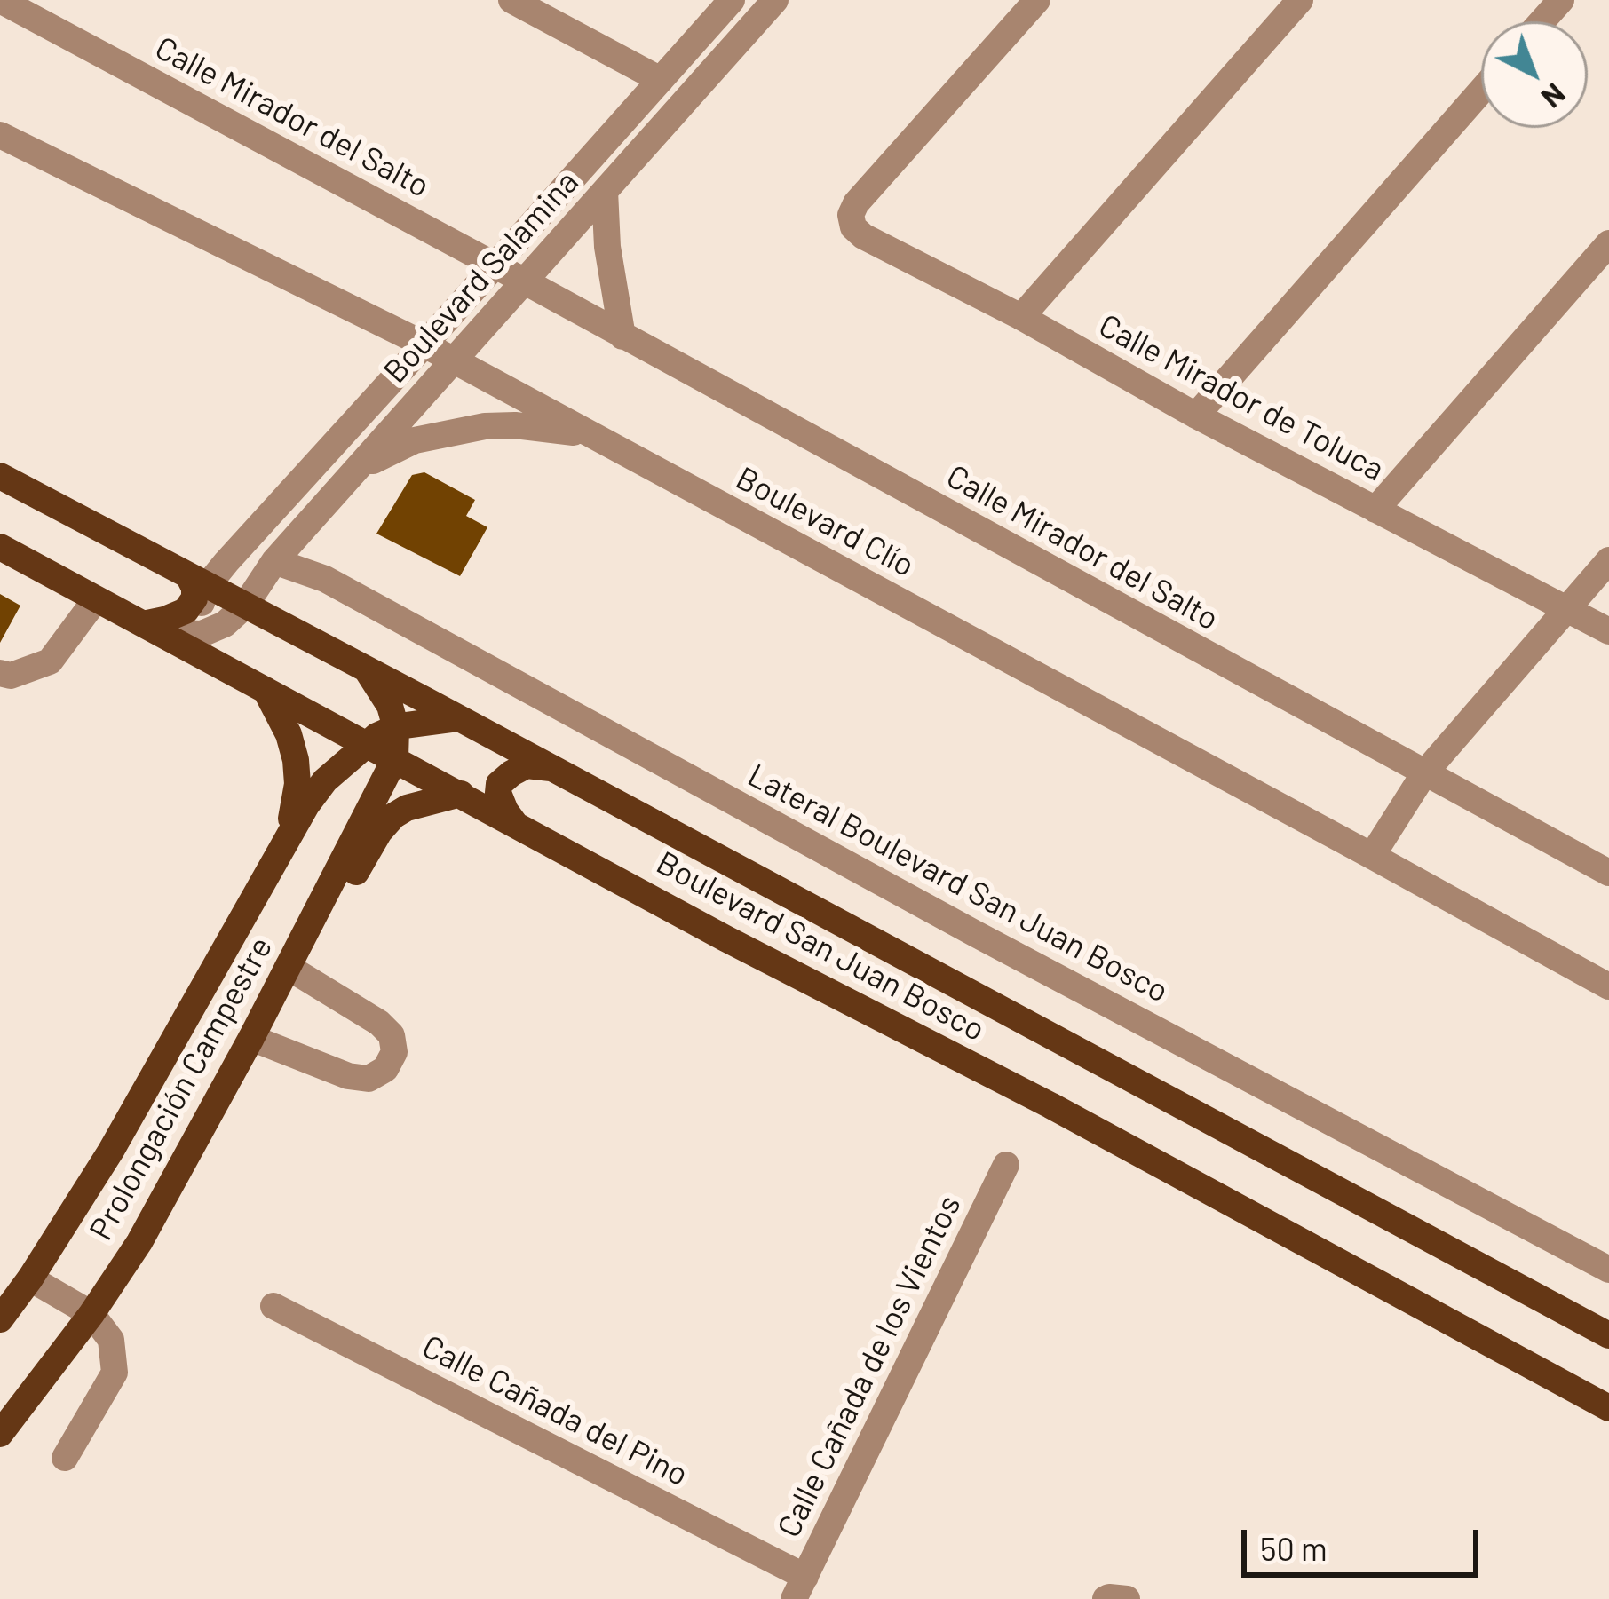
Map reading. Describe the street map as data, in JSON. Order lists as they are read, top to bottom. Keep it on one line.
{"streets":{"main road":["Boulevard San Juan Bosco","Prolongación Campestre"],"street":["Calle Mirador del Salto","Boulevard Salamina","Calle Mirador de Toluca","Boulevard Clío","Lateral Boulevard San Juan Bosco","Calle Cañada de los Vientos","Calle Cañada del Pino"]},"crossings":[["Calle Mirador del Salto","Boulevard Salamina"],["Boulevard Salamina","Boulevard Clío"],["Boulevard Salamina","Lateral Boulevard San Juan Bosco"],["Boulevard Salamina","Boulevard San Juan Bosco"],["Boulevard San Juan Bosco","Prolongación Campestre"],["Calle Cañada de los Vientos","Calle Cañada del Pino"]],"scale_bar":"50 m","north":"bottom right"}
